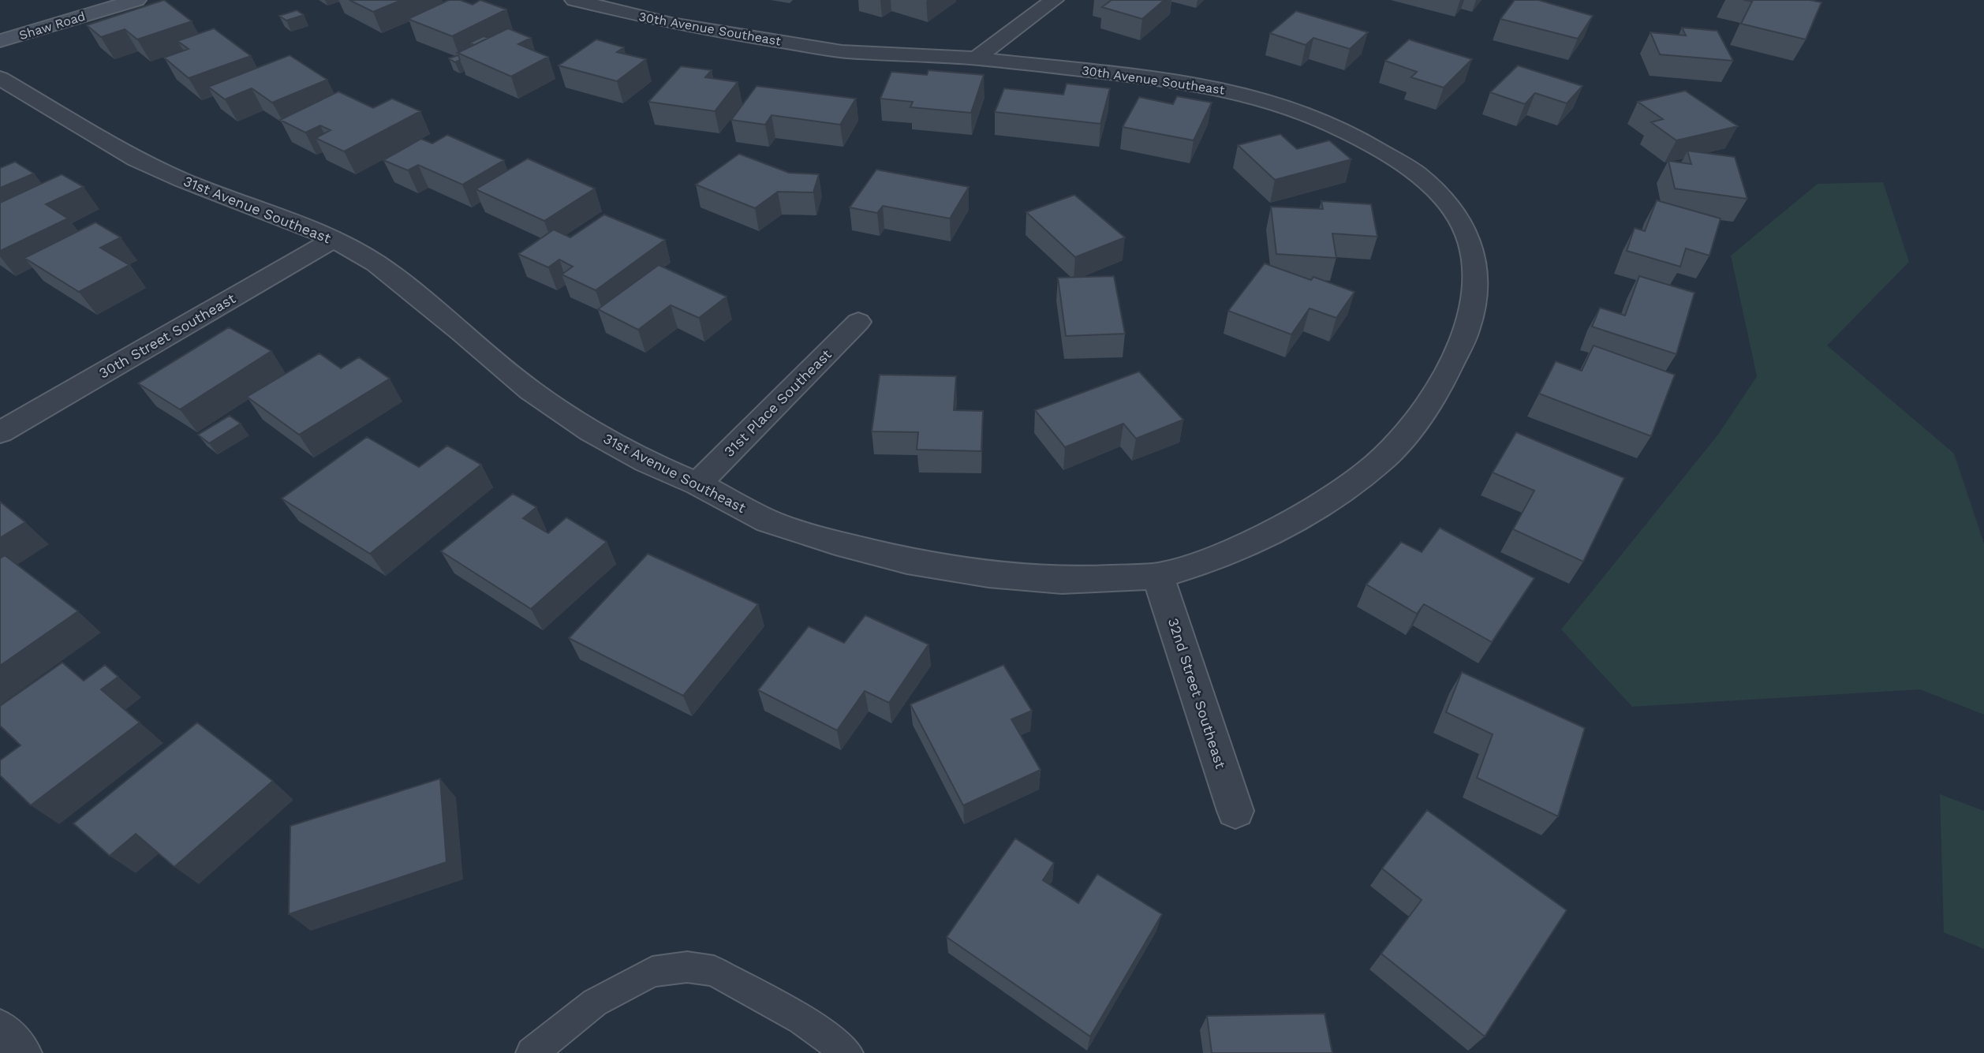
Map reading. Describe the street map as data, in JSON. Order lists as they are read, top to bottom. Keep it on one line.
{"streets":{"main road":["Shaw Road"],"street":["30th Avenue Southeast","31st Avenue Southeast","30th Street Southeast","31st Place Southeast","32nd Street Southeast"]},"crossings":[["30th Avenue Southeast","31st Avenue Southeast"],["31st Avenue Southeast","30th Street Southeast"],["31st Avenue Southeast","31st Place Southeast"],["31st Avenue Southeast","32nd Street Southeast"]]}
